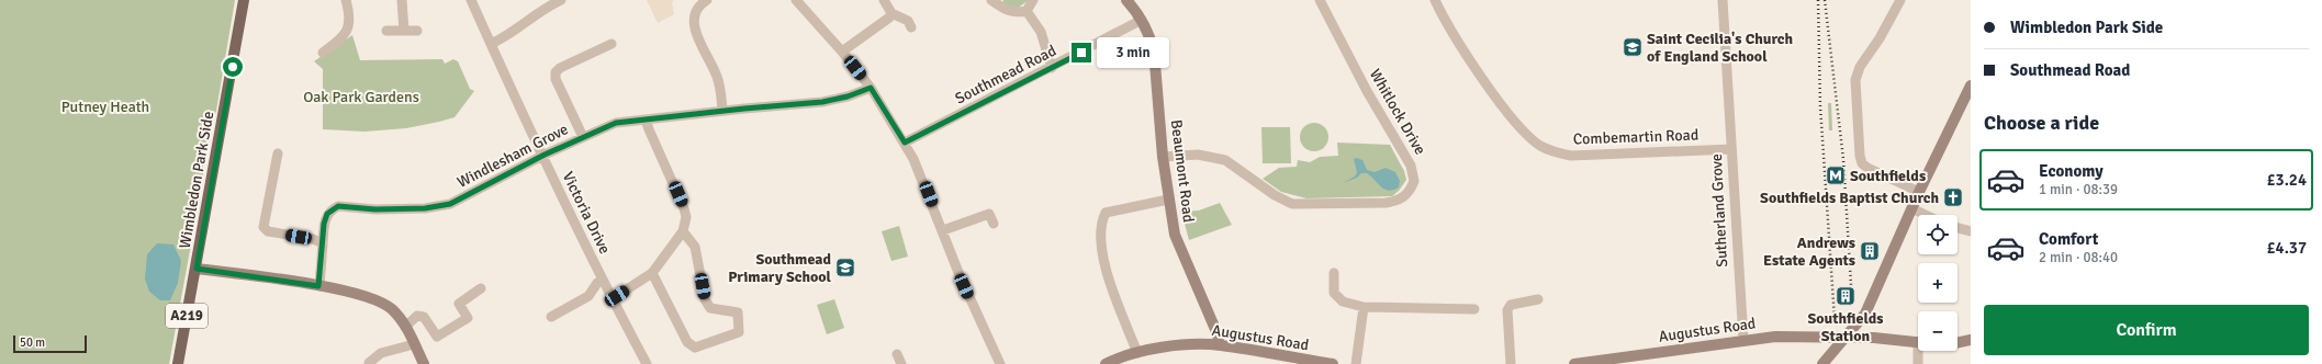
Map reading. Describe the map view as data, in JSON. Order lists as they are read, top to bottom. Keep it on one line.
{"streets":{"main road":["Wimbledon Park Side","A219"],"street":["Southmead Road","Whitlock Drive","Combemartin Road","Windlesham Grove","Beaumont Road","Sutherland Grove","Victoria Drive","Augustus Road"]},"crossings":[["Southmead Road","Beaumont Road"],["Whitlock Drive","Beaumont Road"],["Combemartin Road","Sutherland Grove"],["Windlesham Grove","Victoria Drive"],["Beaumont Road","Augustus Road"],["Sutherland Grove","Augustus Road"]],"parks":["Oak Park Gardens","Putney Heath"],"places":{"school or university":["Saint Cecilia's Church of England School","Southmead Primary School"],"metro station":["Southfields"],"church":["Southfields Baptist Church"],"building":["Andrews Estate Agents","Southfields Station"]},"scale_bar":"50 m","page":{"banner":["Wimbledon Park Side","Southmead Road"],"bubble":"3 min","heading":"Choose a ride","list":[{"name":"Economy","note":"1 min · 08:39","value":"£3.24"},{"name":"Comfort","note":"2 min · 08:40","value":"£4.37"}],"map_buttons":["+","−"],"buttons":"Confirm","scale":"50 m"}}
